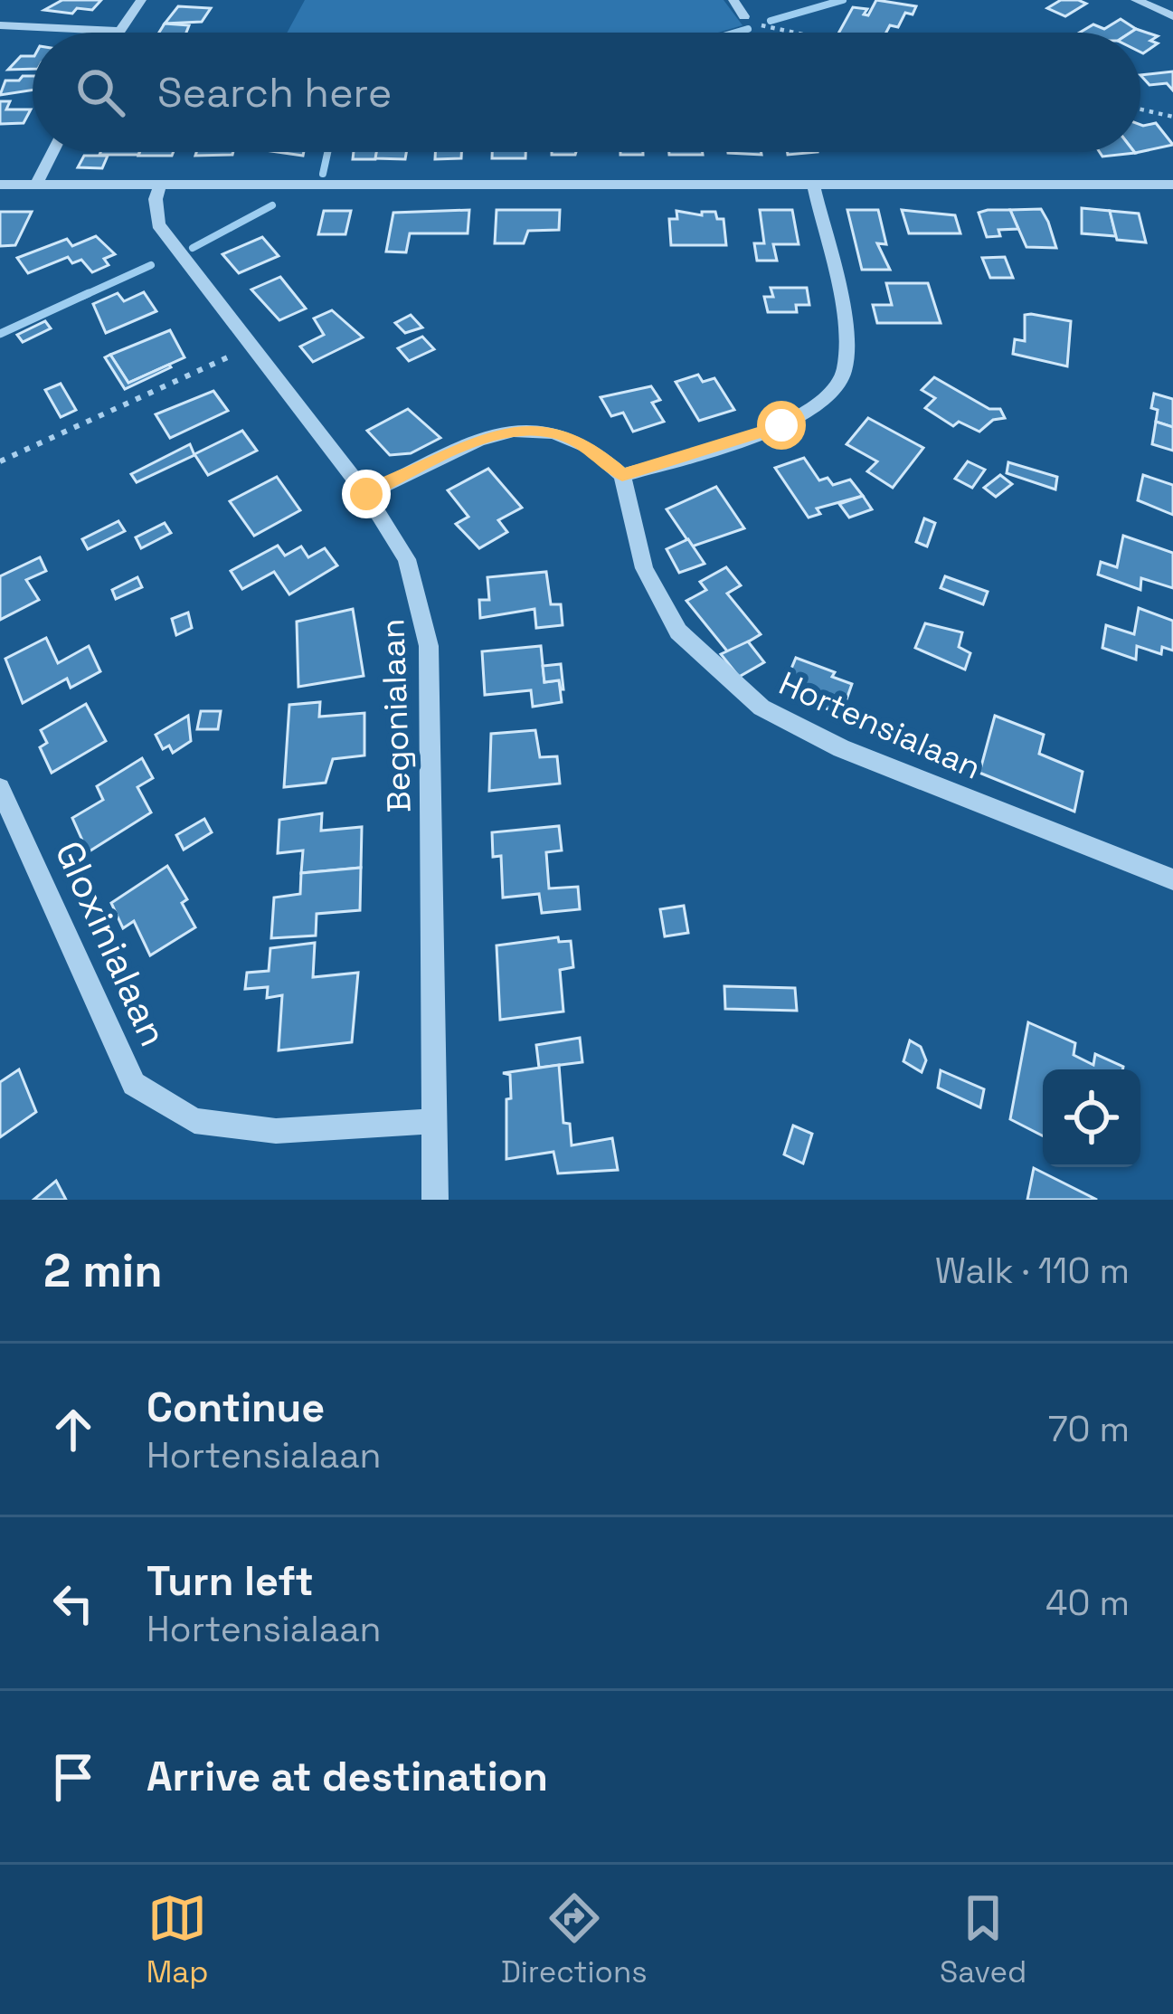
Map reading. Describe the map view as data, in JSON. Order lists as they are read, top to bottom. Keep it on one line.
{"streets":{"street":["Begonialaan","Hortensialaan","Gloxinialaan"]},"crossings":[["Begonialaan","Gloxinialaan"]],"page":{"search":"Search here","heading":["2 min","Walk · 110 m"],"list":[["Continue","Hortensialaan","70 m"],["Turn left","Hortensialaan","40 m"],"Arrive at destination"],"nav":["Map","Directions","Saved"]}}
